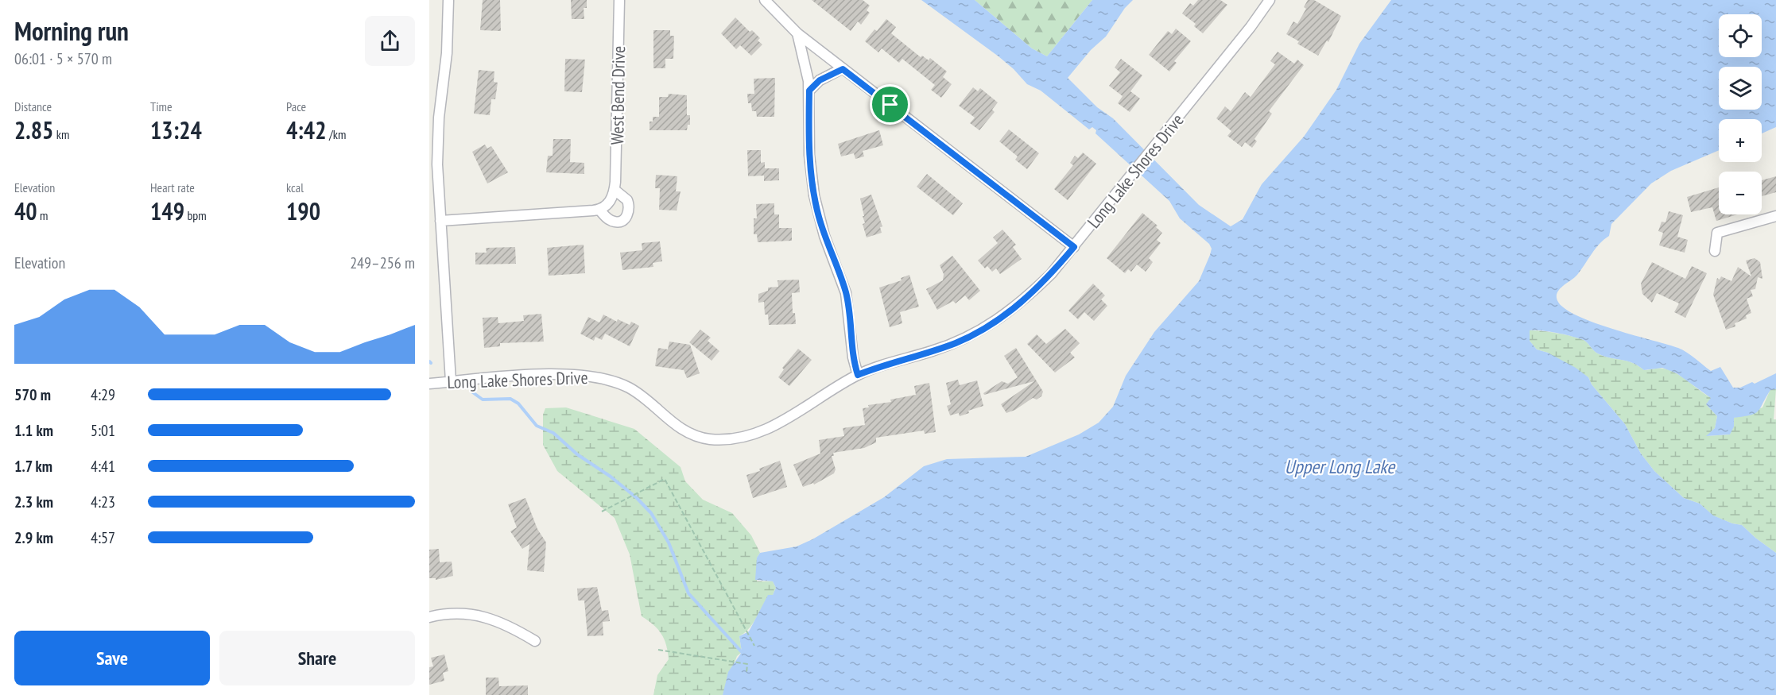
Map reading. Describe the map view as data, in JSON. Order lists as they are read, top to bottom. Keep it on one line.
{"streets":{"street":["West Bend Drive","Long Lake Shores Drive"]},"water":["Upper Long Lake"],"page":{"heading":["Morning run","06:01 · 5 × 570 m"],"map_buttons":["+","−"],"stats":[["Distance","2.85 km"],["Time","13:24"],["Pace","4:42 /km"],["Elevation","40 m"],["Heart rate","149 bpm"],["kcal","190"]],"chart":["Elevation","249–256 m"],"list":[{"name":"570 m","note":"4:29"},{"name":"1.1 km","note":"5:01"},{"name":"1.7 km","note":"4:41"},{"name":"2.3 km","note":"4:23"},{"name":"2.9 km","note":"4:57"}],"buttons":["Save","Share"]}}
